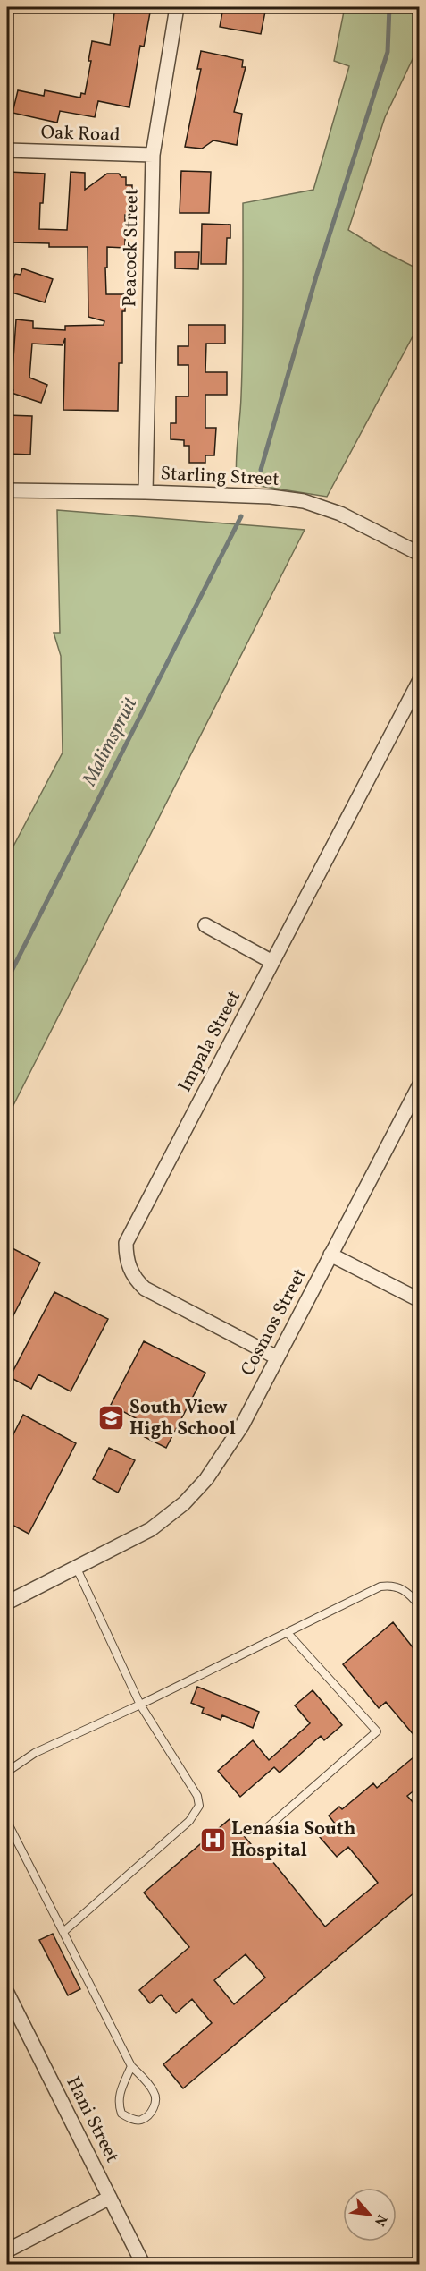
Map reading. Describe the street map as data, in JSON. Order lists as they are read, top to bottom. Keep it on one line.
{"streets":{"street":["Oak Road","Peacock Street","Starling Street","Impala Street","Cosmos Street","Hani Street"]},"crossings":[["Oak Road","Peacock Street"],["Peacock Street","Starling Street"],["Impala Street","Cosmos Street"]],"water":["Malimspruit"],"places":{"school or university":["South View High School"],"hospital":["Lenasia South Hospital"]},"north":"bottom right"}
